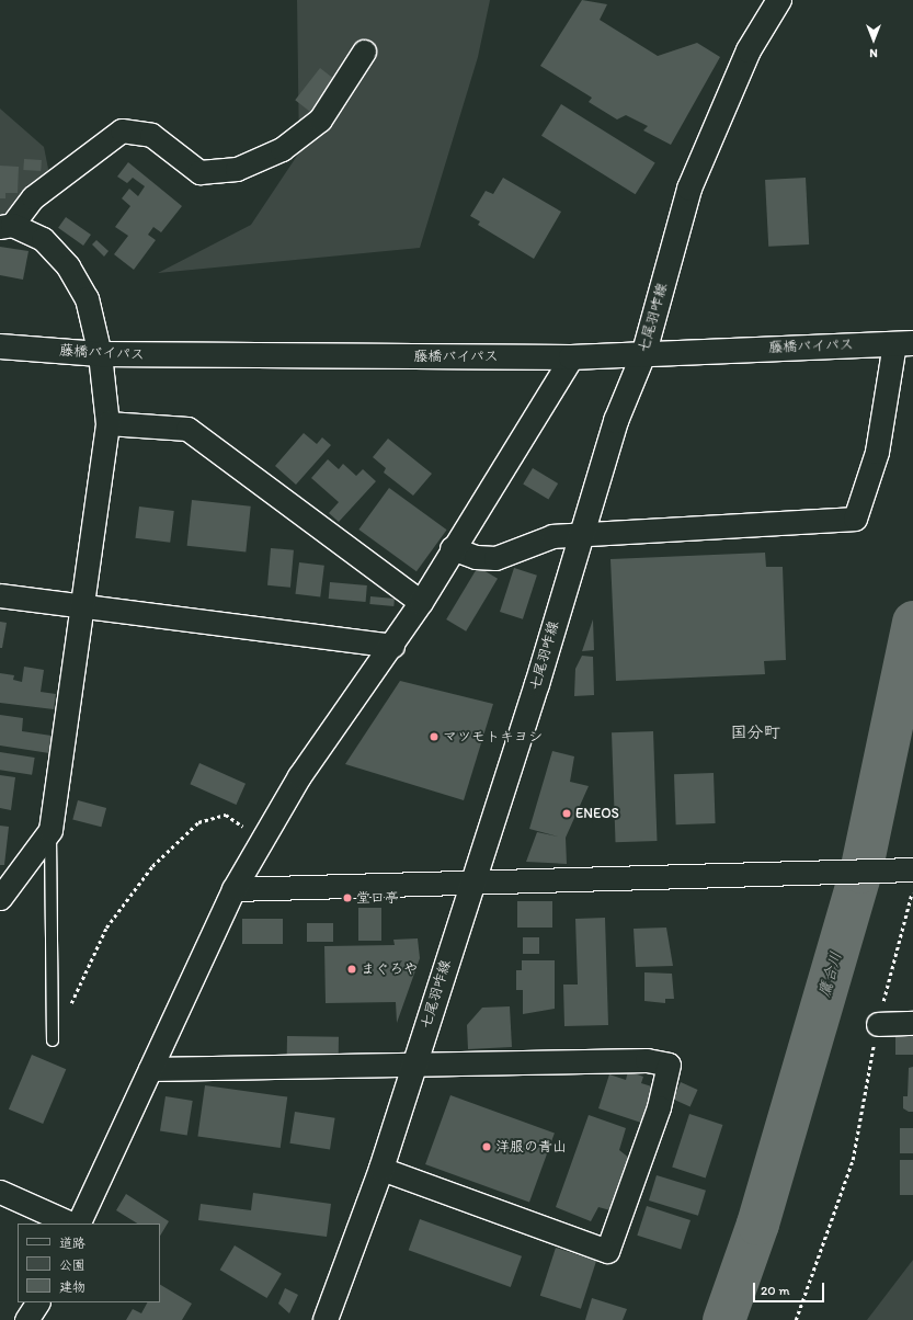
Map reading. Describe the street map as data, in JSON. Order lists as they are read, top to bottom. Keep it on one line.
{"streets":{"main road":["七尾羽咋線","藤橋バイパス"]},"crossings":[["七尾羽咋線","藤橋バイパス"]],"districts":["国分町"],"water":["鷹合川"],"places":["マツモトキヨシ","ENEOS","堂口亭","まぐろや","洋服の青山"],"legend":["道路","公園","建物"],"scale_bar":"20 m","north":"bottom"}
